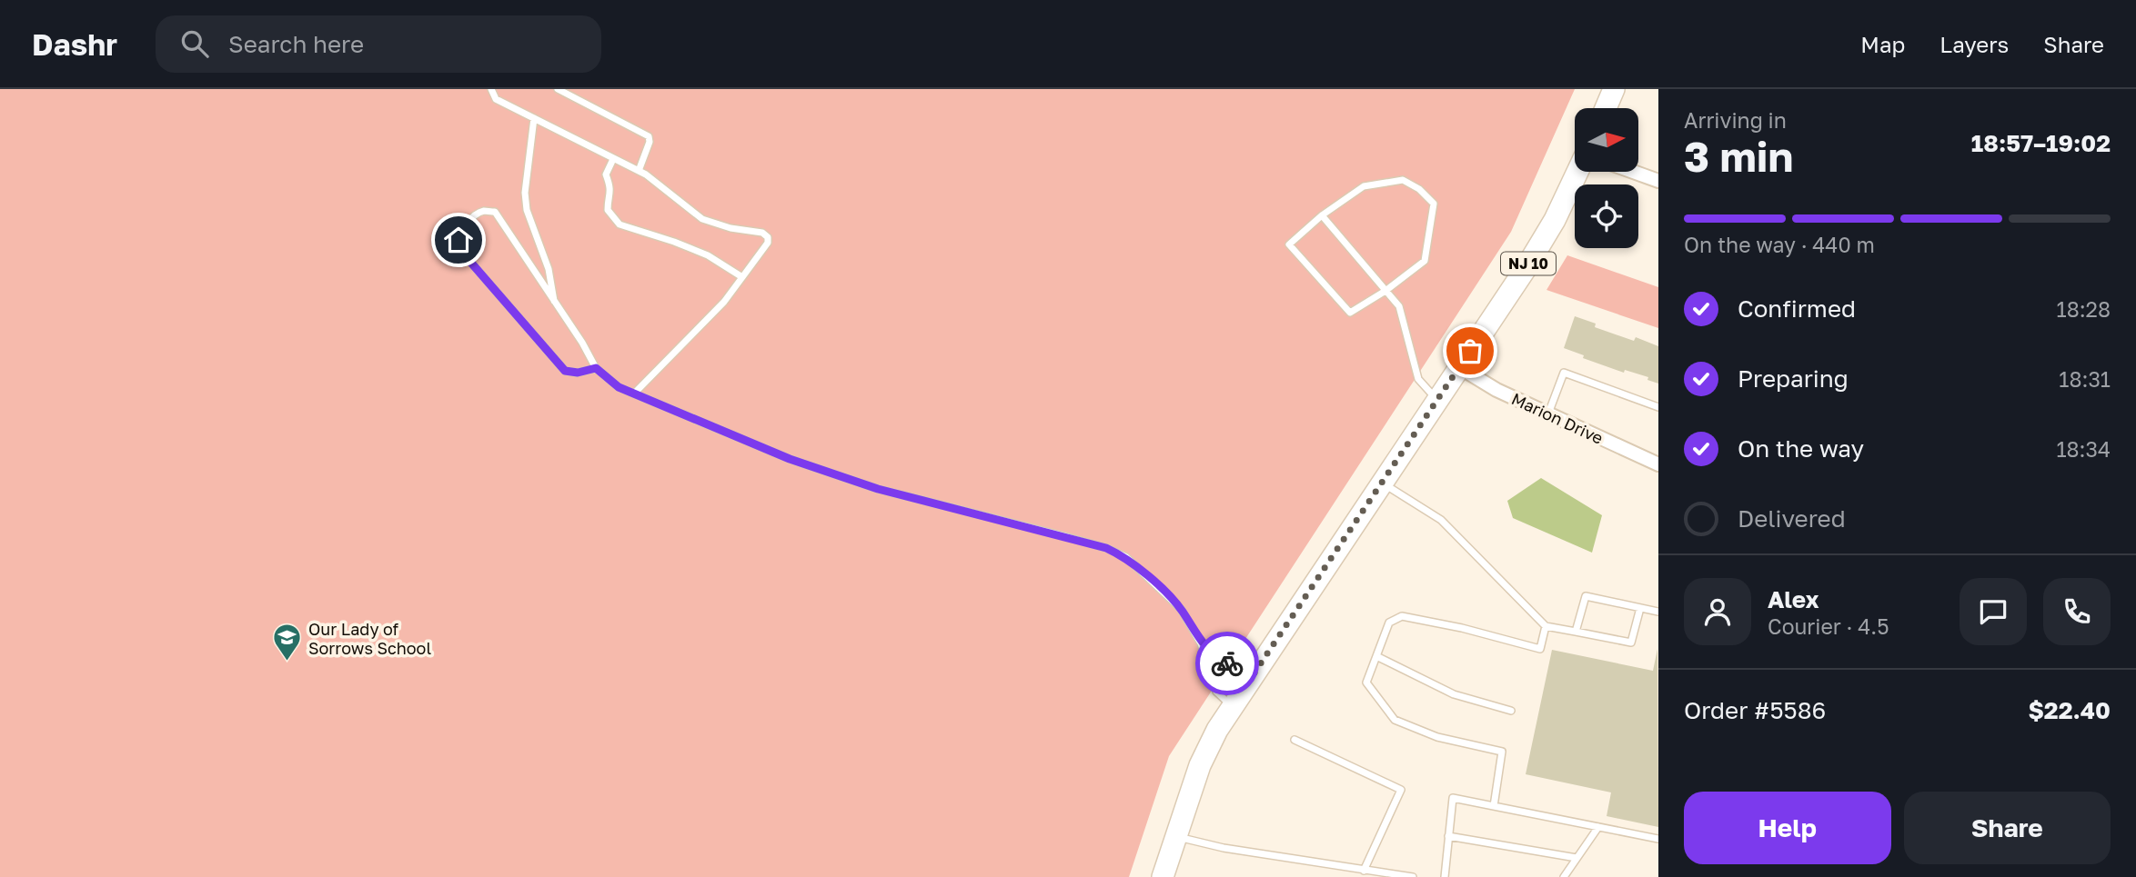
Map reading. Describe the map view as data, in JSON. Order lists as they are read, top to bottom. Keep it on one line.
{"streets":{"main road":["NJ 10"],"street":["Marion Drive"]},"crossings":[["NJ 10","Marion Drive"]],"places":{"school or university":["Our Lady of Sorrows School"]},"north":"right","page":{"header":"Dashr","search":"Search here","nav":["Map","Layers","Share"],"heading":["3 min","Arriving in","18:57–19:02"],"panel":["Alex","Courier · 4.5","Order #5586","$22.40"],"bar":"On the way · 440 m","list":[["Confirmed","18:28"],["Preparing","18:31"],["On the way","18:34"],"Delivered"],"buttons":["Help","Share"]}}
